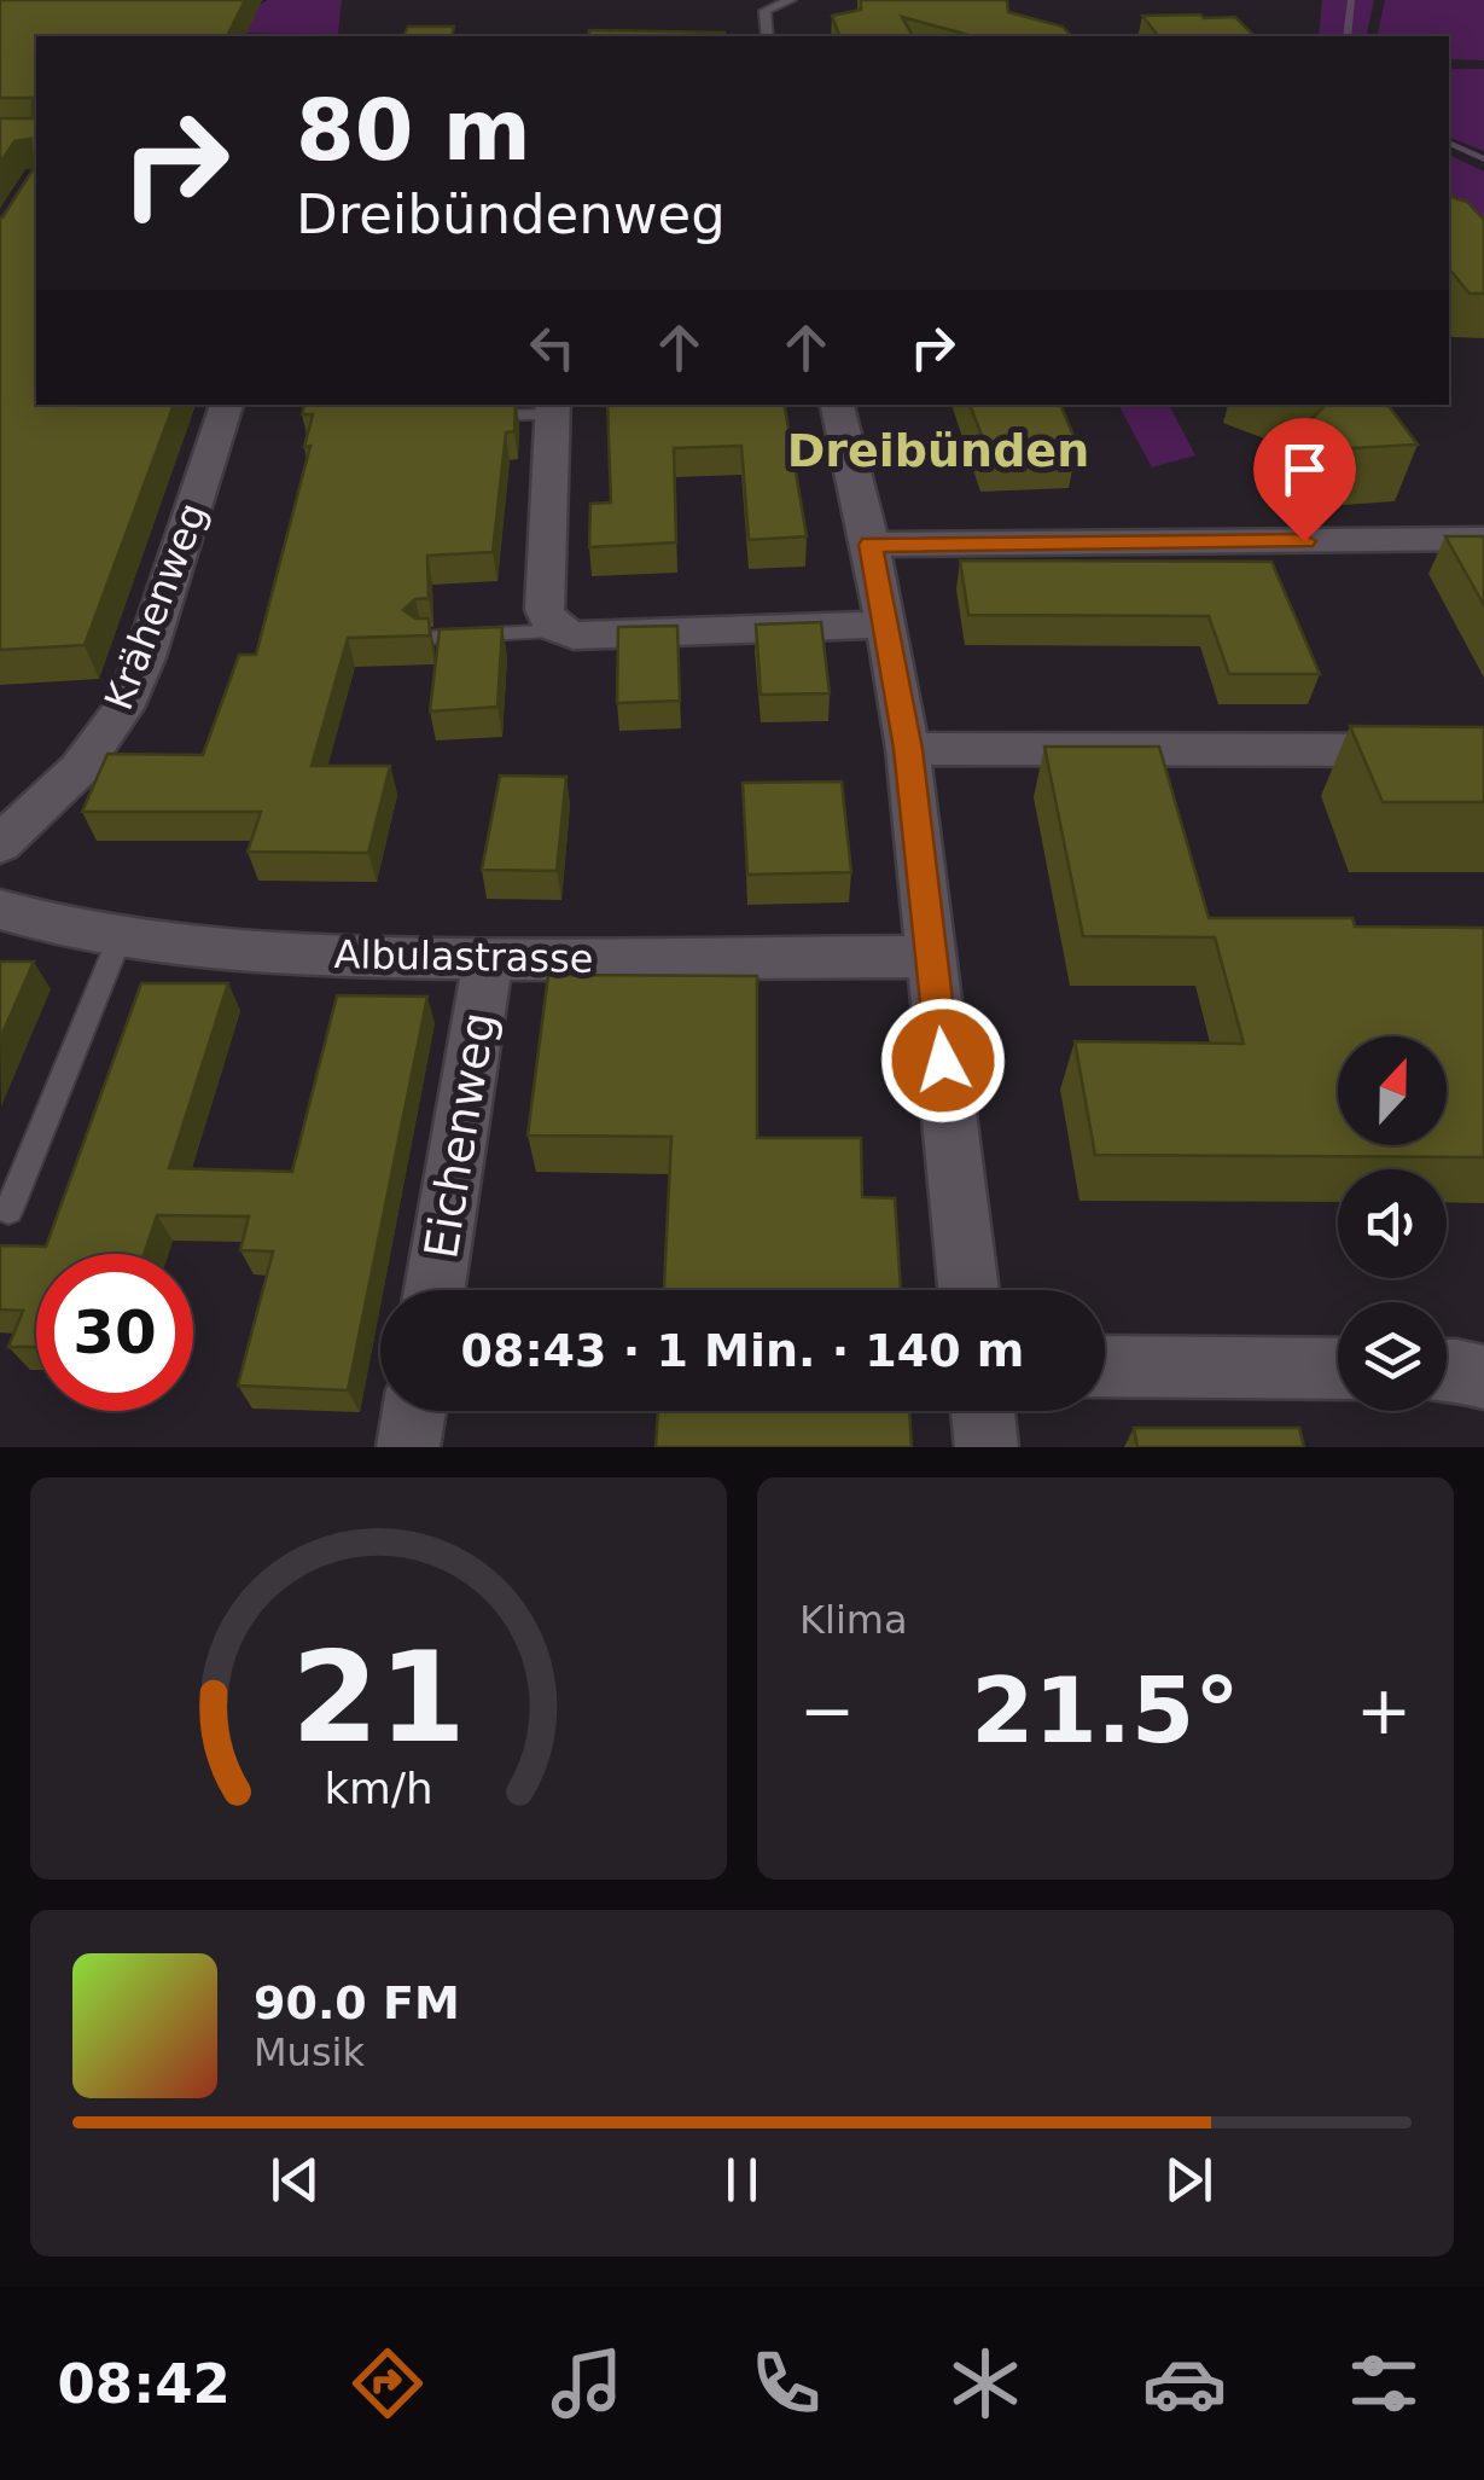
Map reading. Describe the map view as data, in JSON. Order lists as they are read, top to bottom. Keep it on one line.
{"streets":{"street":["Krähenweg","Albulastrasse","Eichenweg"]},"crossings":[["Albulastrasse","Eichenweg"]],"districts":["Dreibünden"],"north":"top","page":{"turn":["80 m","Dreibündenweg"],"limit":"30","trip":"08:43 · 1 Min. · 140 m","tile":"Klima","heat":["−","21.5°","+"],"song":["90.0 FM","Musik"],"tabs":"08:42","gauge":["21","km/h"]}}
